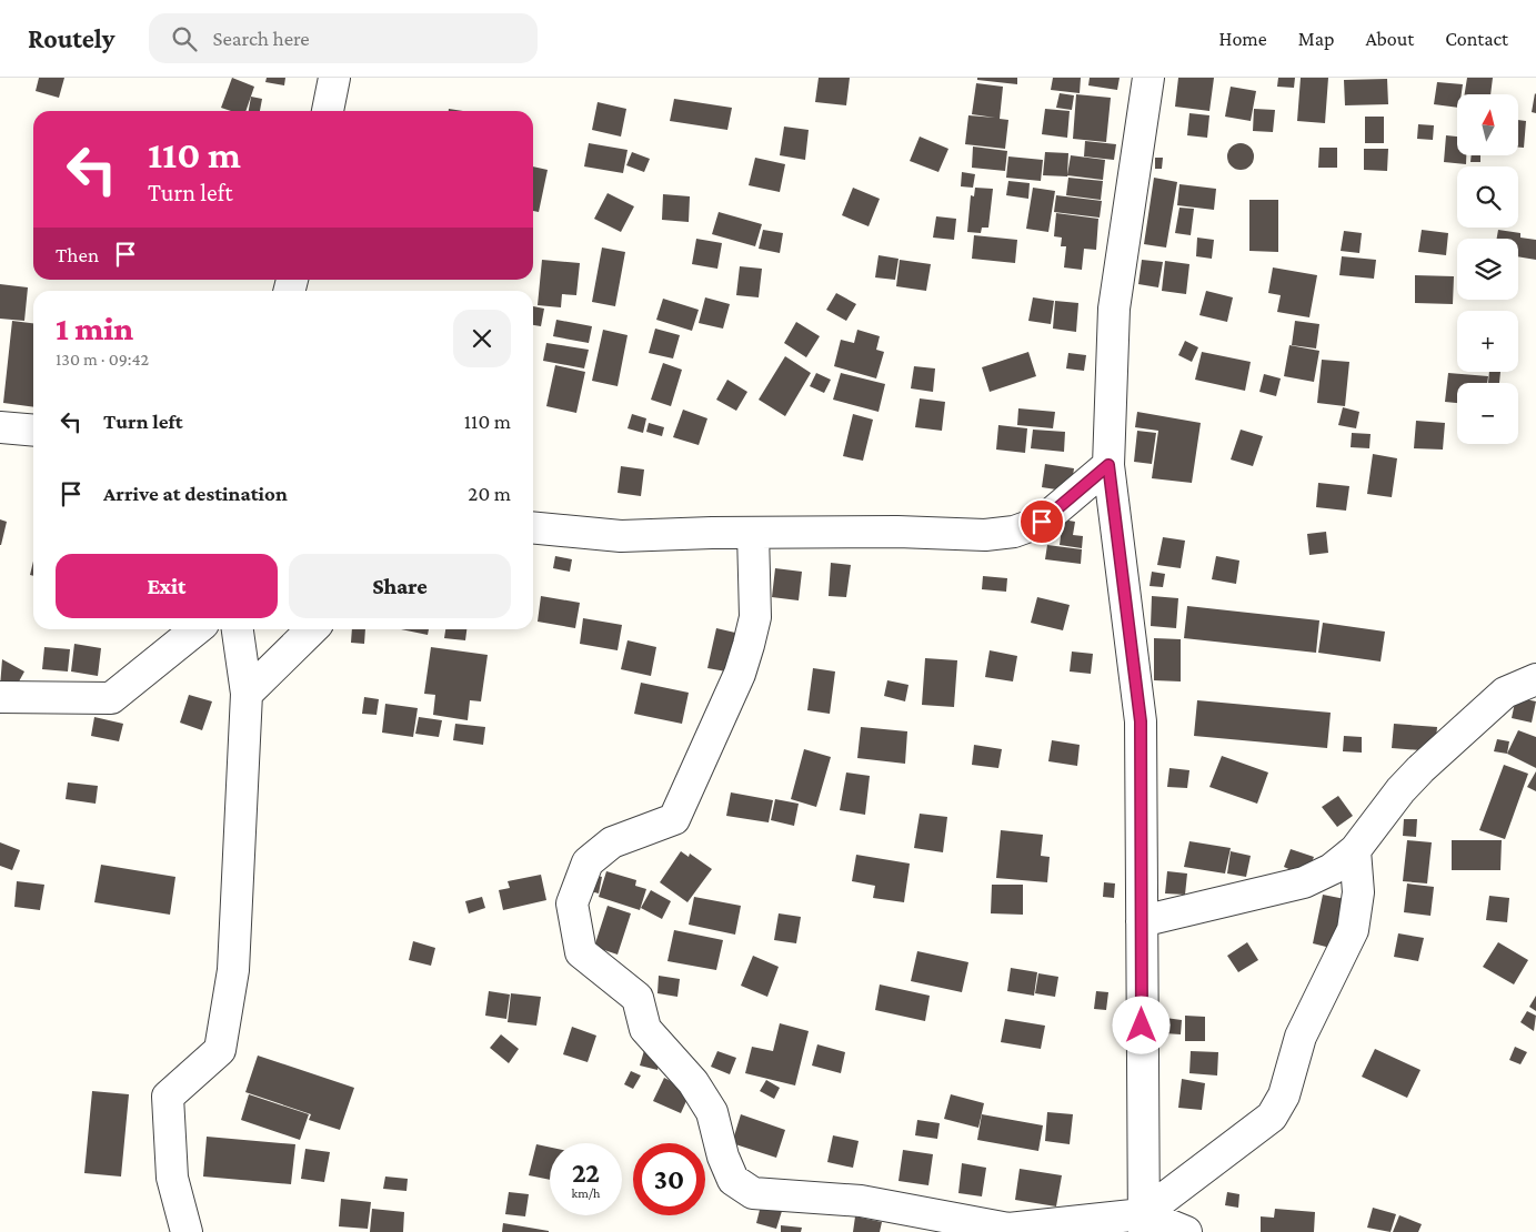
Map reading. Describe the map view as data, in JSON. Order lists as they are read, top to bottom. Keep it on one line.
{"north":"top","page":{"header":"Routely","search":"Search here","nav":["Home","Map","About","Contact"],"map_buttons":["+","−"],"turn":["110 m","Turn left"],"then":"Then","heading":["1 min","130 m · 09:42"],"list":[{"name":"Turn left","value":"110 m"},{"name":"Arrive at destination","value":"20 m"}],"buttons":["Exit","Share"],"speed":"22 km/h","limit":"30"}}
